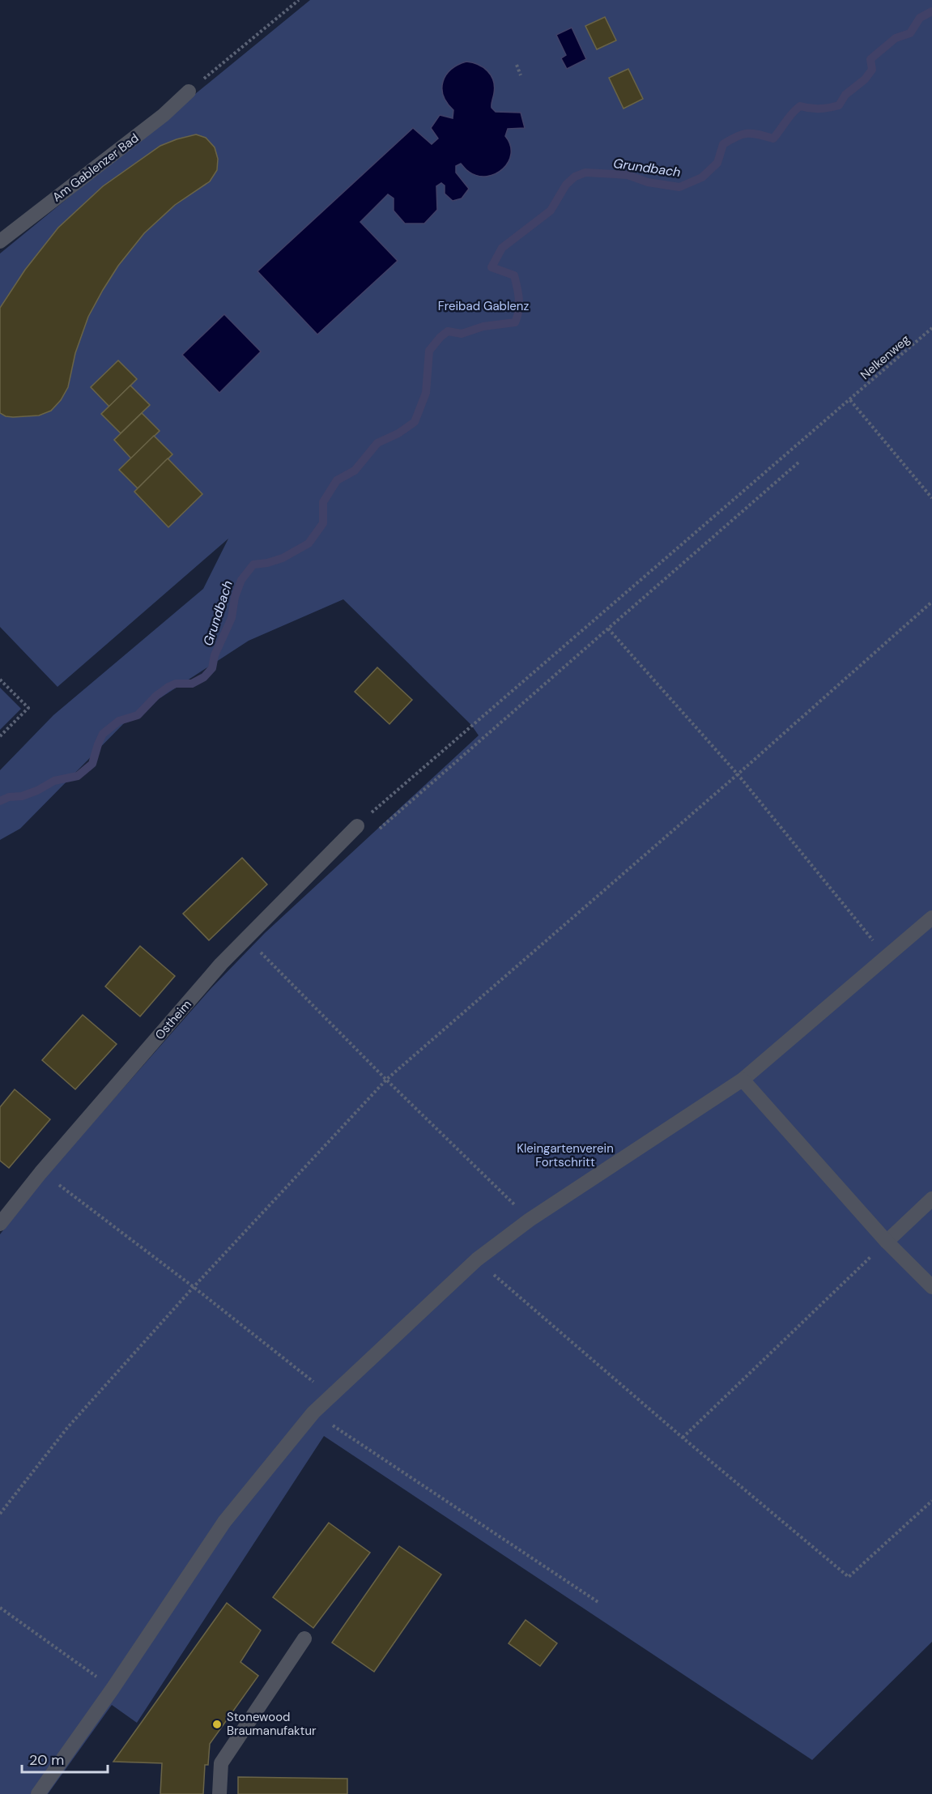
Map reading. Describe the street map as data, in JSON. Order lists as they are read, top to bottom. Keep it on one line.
{"streets":{"street":["Am Gablenzer Bad","Ostheim"],"path":["Nelkenweg"]},"crossings":[["Nelkenweg","Ostheim"]],"water":["Grundbach"],"parks":["Freibad Gablenz","Kleingartenverein Fortschritt"],"places":["Stonewood Braumanufaktur"],"scale_bar":"20 m"}
